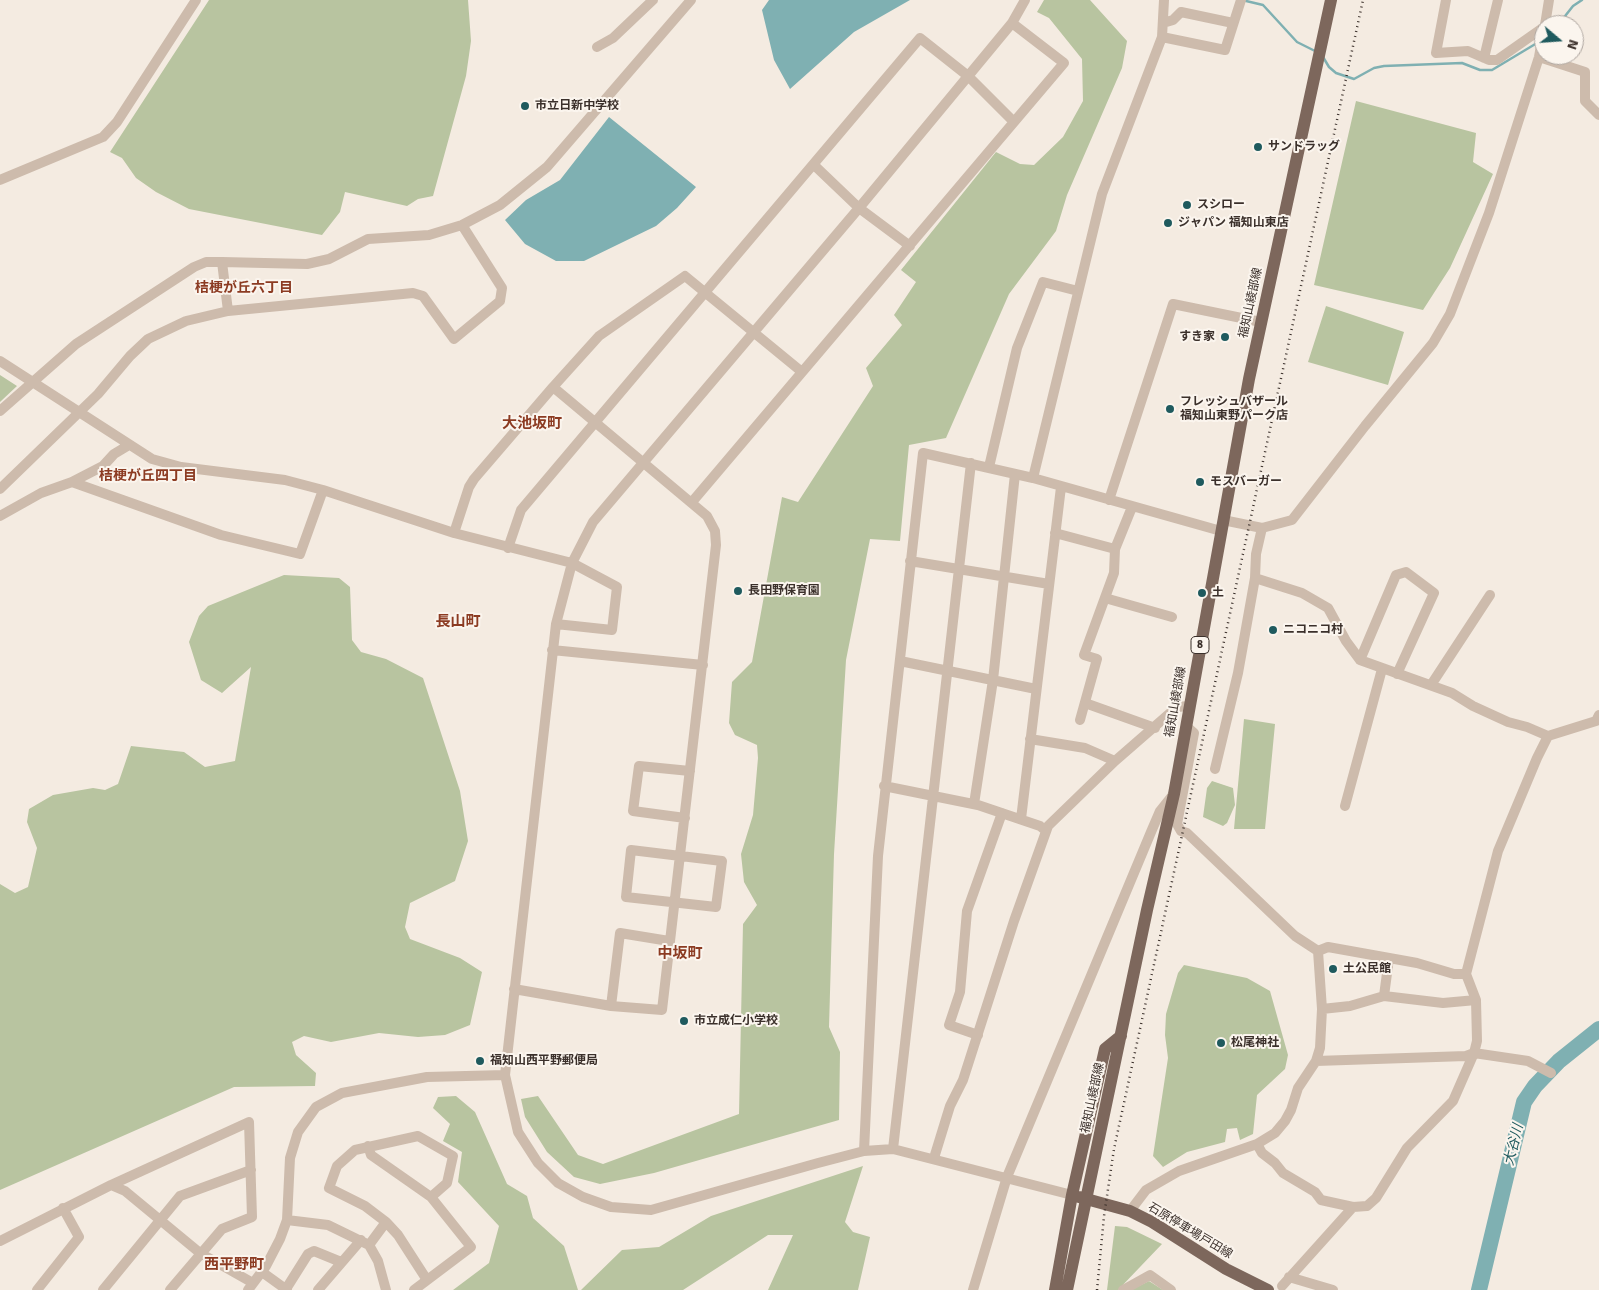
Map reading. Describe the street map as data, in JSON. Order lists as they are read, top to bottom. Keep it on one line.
{"streets":{"main road":["福知山綾部線","8","石原停車場戸田線"]},"districts":["桔梗が丘六丁目","大池坂町","桔梗が丘四丁目","長山町","中坂町","西平野町"],"water":["大谷川"],"places":["市立日新中学校","サンドラッグ","スシロー","ジャパン 福知山東店","すき家","フレッシュバザール 福知山東野パーク店","モスバーガー","長田野保育園","土","ニコニコ村","土公民館","市立成仁小学校","松尾神社","福知山西平野郵便局"],"north":"right"}
